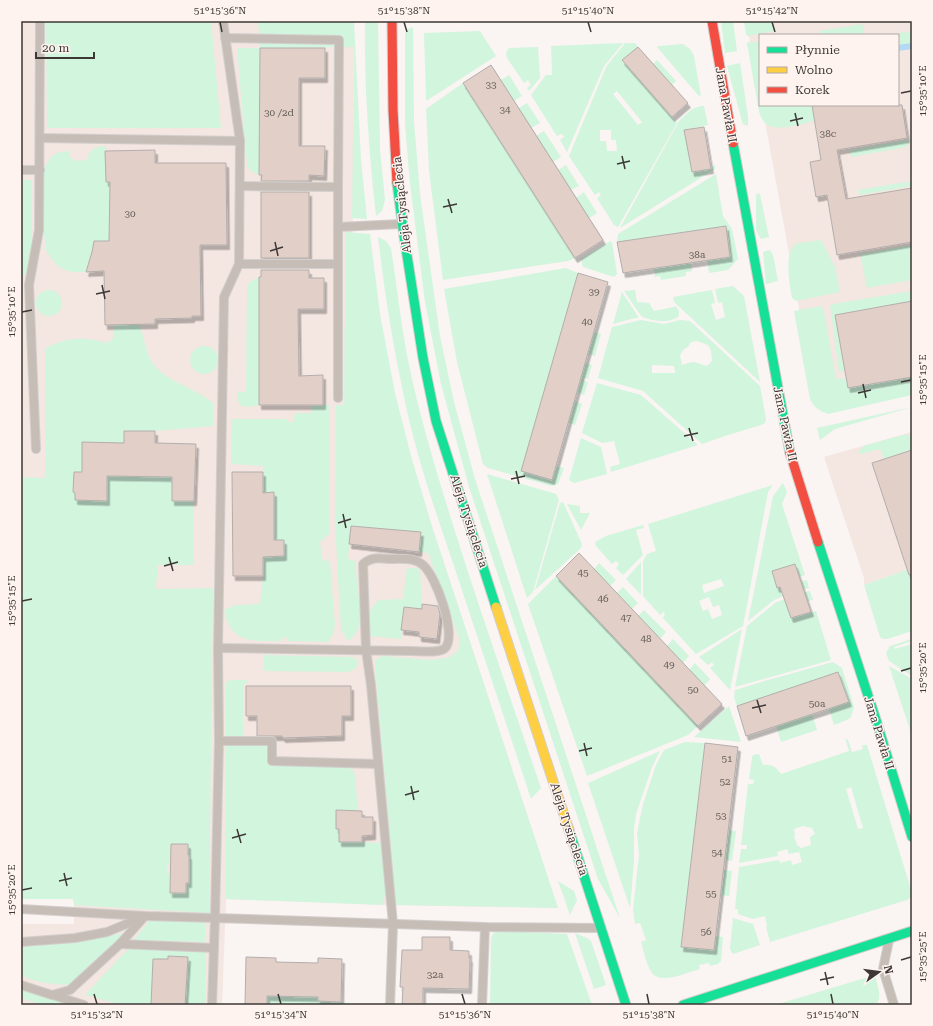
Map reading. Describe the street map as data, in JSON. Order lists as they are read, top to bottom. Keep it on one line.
{"streets":{"street":["Jana Pawła II","Aleja Tysiąclecia"]},"house_numbers":["33","34","30 /2d","38c","30","38a","39","40","45","46","47","48","49","50","50a","51","52","53","54","55","56","32a"],"legend":["Płynnie","Wolno","Korek"],"scale_bar":"20 m","north":"right","coordinates":["51°15'36\"N","51°15'38\"N","51°15'40\"N","51°15'42\"N","15°35'10\"E","15°35'15\"E","15°35'20\"E","15°35'25\"E","51°15'32\"N","51°15'34\"N"]}
